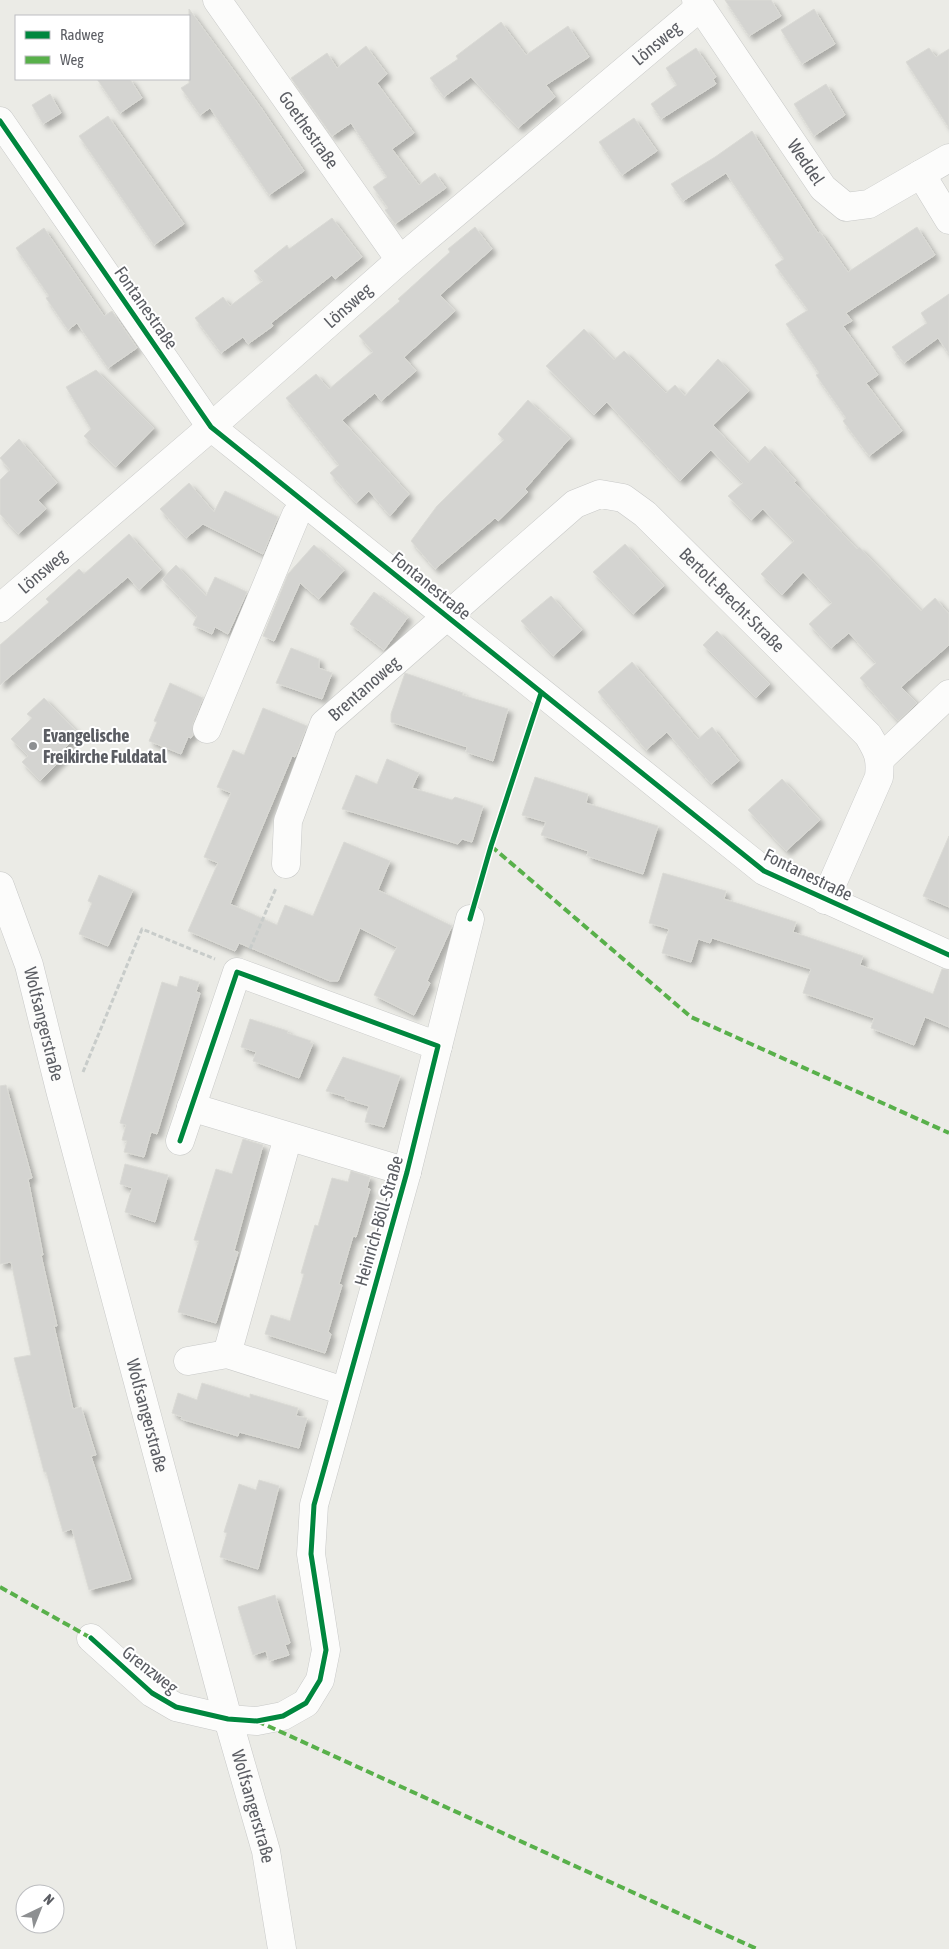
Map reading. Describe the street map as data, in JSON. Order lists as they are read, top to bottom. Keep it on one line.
{"streets":{"street":["Lönsweg","Goethestraße","Weddel","Fontanestraße","Bertolt-Brecht-Straße","Brentanoweg","Wolfsangerstraße","Heinrich-Böll-Straße","Grenzweg"]},"crossings":[["Lönsweg","Goethestraße"],["Lönsweg","Weddel"],["Lönsweg","Fontanestraße"],["Fontanestraße","Bertolt-Brecht-Straße"],["Fontanestraße","Brentanoweg"],["Bertolt-Brecht-Straße","Brentanoweg"],["Wolfsangerstraße","Heinrich-Böll-Straße"],["Wolfsangerstraße","Grenzweg"],["Heinrich-Böll-Straße","Grenzweg"]],"places":["Evangelische Freikirche Fuldatal"],"legend":["Radweg","Weg"],"north":"top right"}
